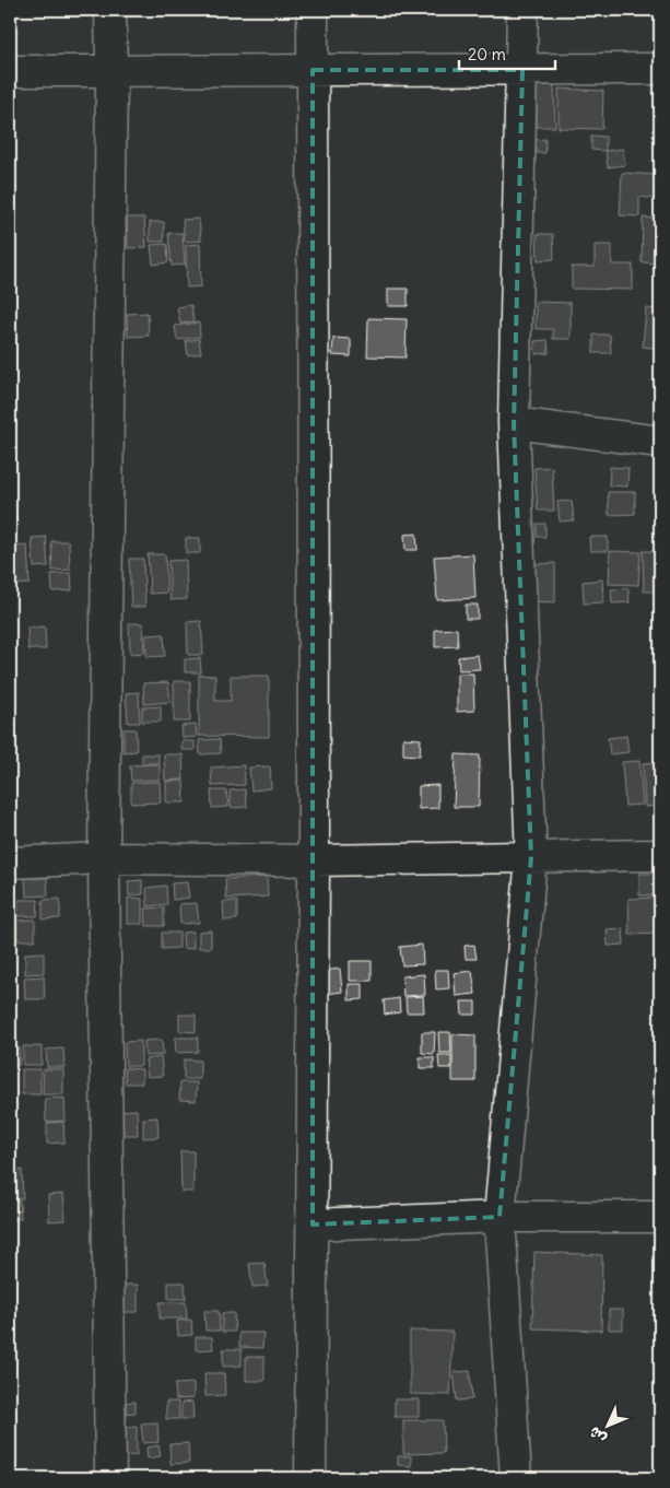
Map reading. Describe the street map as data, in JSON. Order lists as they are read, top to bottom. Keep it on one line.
{"scale_bar":"20 m","north":"bottom left"}
